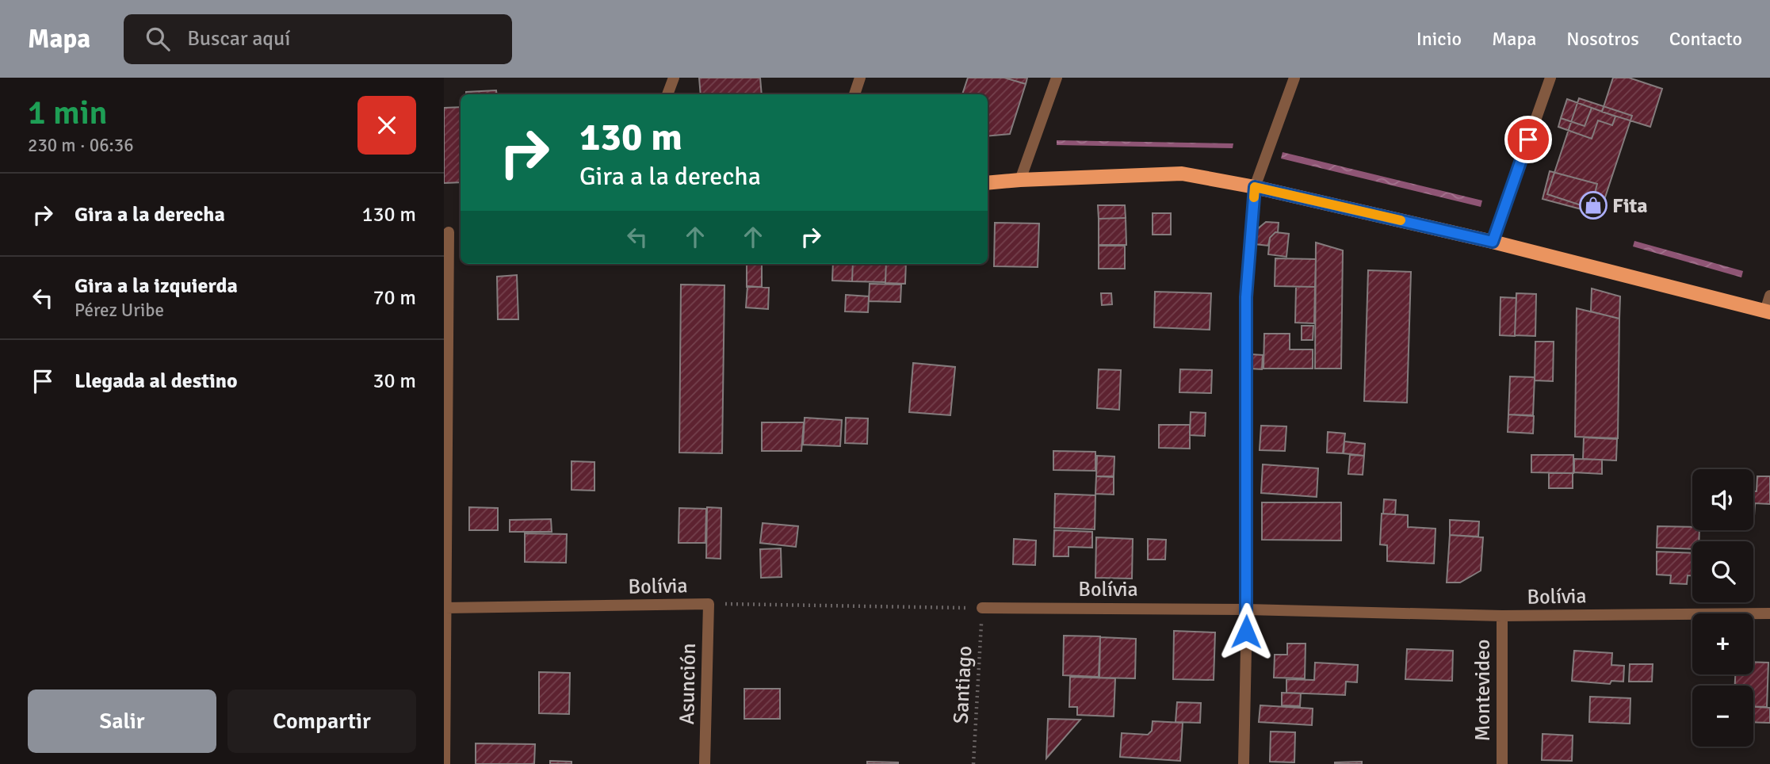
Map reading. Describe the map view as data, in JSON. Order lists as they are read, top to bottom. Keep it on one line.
{"streets":{"street":["Bolívia","Asunción","Montevideo"],"path":["Santiago"]},"crossings":[["Bolívia","Asunción"],["Bolívia","Santiago"],["Bolívia","Montevideo"]],"places":{"shop":["Fita"]},"page":{"header":"Mapa","search":"Buscar aquí","nav":["Inicio","Mapa","Nosotros","Contacto"],"heading":["1 min","230 m · 06:36"],"turn":["130 m","Gira a la derecha"],"list":[{"name":"Gira a la derecha","value":"130 m"},{"name":"Gira a la izquierda","note":"Pérez Uribe","value":"70 m"},{"name":"Llegada al destino","value":"30 m"}],"map_buttons":["+","−"],"buttons":["Salir","Compartir"]}}
